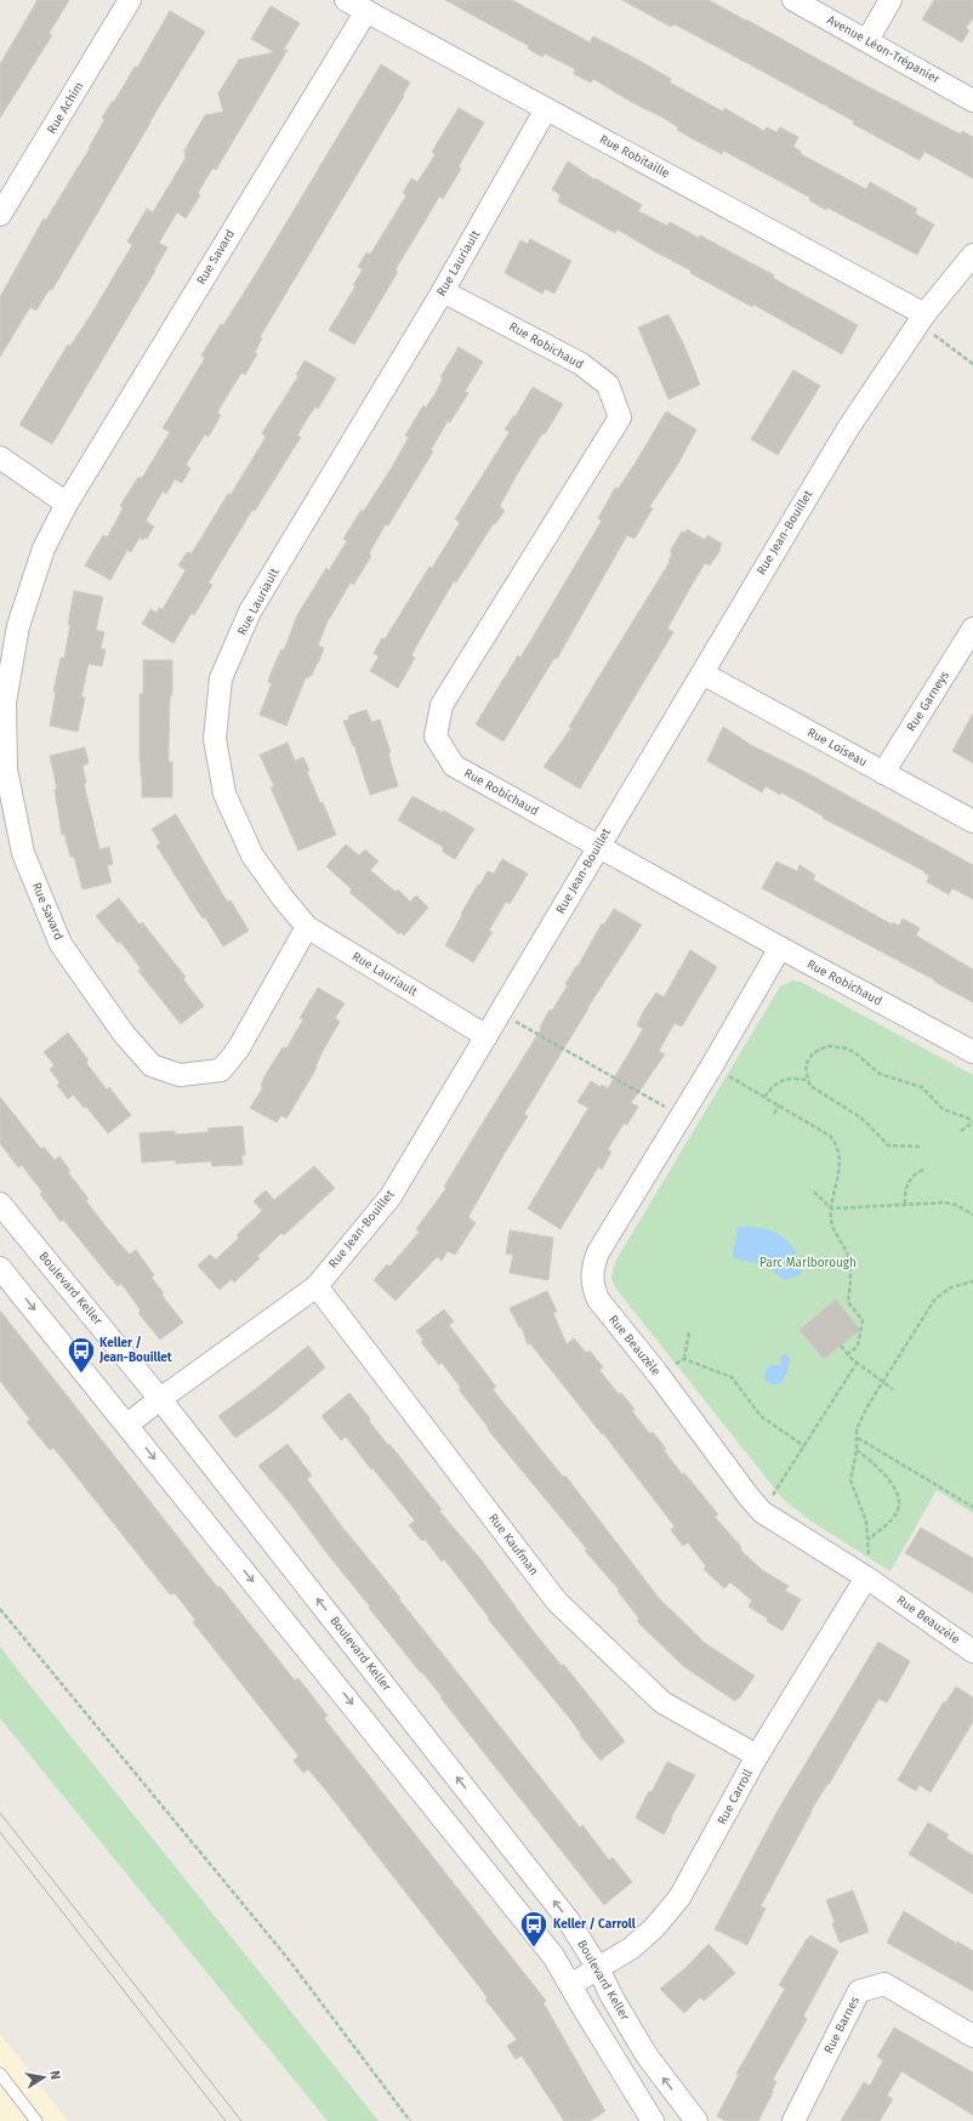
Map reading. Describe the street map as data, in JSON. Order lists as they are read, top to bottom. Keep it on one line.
{"streets":{"street":["Avenue Léon-Trépanier","Rue Achim","Rue Robitaille","Rue Savard","Rue Lauriault","Rue Robichaud","Rue Jean-Bouillet","Rue Garneys","Rue Loiseau","Boulevard Keller","Rue Beauzèle","Rue Kaufman","Rue Carroll","Rue Barnes"]},"crossings":[["Rue Robitaille","Rue Savard"],["Rue Robitaille","Rue Lauriault"],["Rue Robitaille","Rue Jean-Bouillet"],["Rue Savard","Rue Lauriault"],["Rue Lauriault","Rue Robichaud"],["Rue Lauriault","Rue Jean-Bouillet"],["Rue Robichaud","Rue Jean-Bouillet"],["Rue Robichaud","Rue Beauzèle"],["Rue Jean-Bouillet","Rue Loiseau"],["Rue Jean-Bouillet","Boulevard Keller"],["Rue Jean-Bouillet","Rue Kaufman"],["Rue Garneys","Rue Loiseau"],["Boulevard Keller","Rue Carroll"],["Rue Beauzèle","Rue Carroll"],["Rue Kaufman","Rue Carroll"]],"parks":["Parc Marlborough"],"places":{"bus stop":["Keller / Jean-Bouillet","Keller / Carroll"]},"north":"right"}
